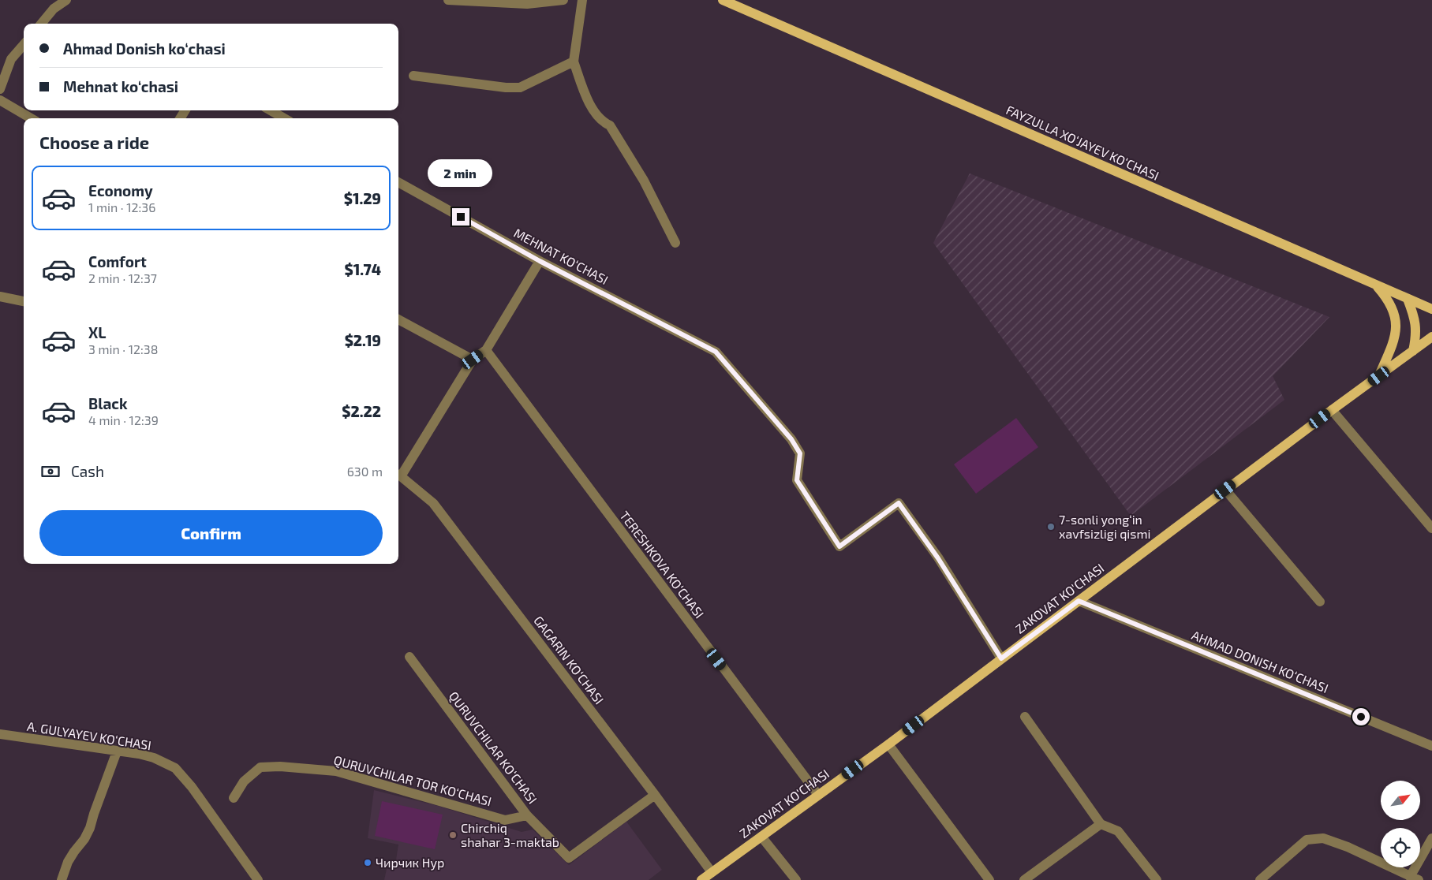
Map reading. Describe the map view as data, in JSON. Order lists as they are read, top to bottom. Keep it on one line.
{"streets":{"main road":["FAYZULLA XO‘JAYEV KO‘CHASI","ZAKOVAT KO'CHASI"],"street":["MEHNAT KO‘CHASI","TERESHKOVA KO‘CHASI","GAGARIN KO‘CHASI","AHMAD DONISH KO‘CHASI","A. GULYAYEV KO‘CHASI","QURUVCHILAR KO‘CHASI","QURUVCHILAR TOR KO‘CHASI"]},"crossings":[["MEHNAT KO‘CHASI","ZAKOVAT KO'CHASI"],["TERESHKOVA KO‘CHASI","ZAKOVAT KO'CHASI"],["ZAKOVAT KO'CHASI","GAGARIN KO‘CHASI"],["ZAKOVAT KO'CHASI","AHMAD DONISH KO‘CHASI"],["GAGARIN KO‘CHASI","QURUVCHILAR KO‘CHASI"],["QURUVCHILAR KO‘CHASI","QURUVCHILAR TOR KO‘CHASI"]],"places":["7-sonli yong‘in xavfsizligi qismi","Chirchiq shahar 3-maktab","Чирчик Нур"],"north":"top right","page":{"banner":["Ahmad Donish ko‘chasi","Mehnat ko‘chasi"],"heading":"Choose a ride","bubble":"2 min","list":[{"name":"Economy","note":"1 min · 12:36","value":"$1.29"},{"name":"Comfort","note":"2 min · 12:37","value":"$1.74"},{"name":"XL","note":"3 min · 12:38","value":"$2.19"},{"name":"Black","note":"4 min · 12:39","value":"$2.22"}],"pay":["Cash","630 m"],"buttons":"Confirm"}}
